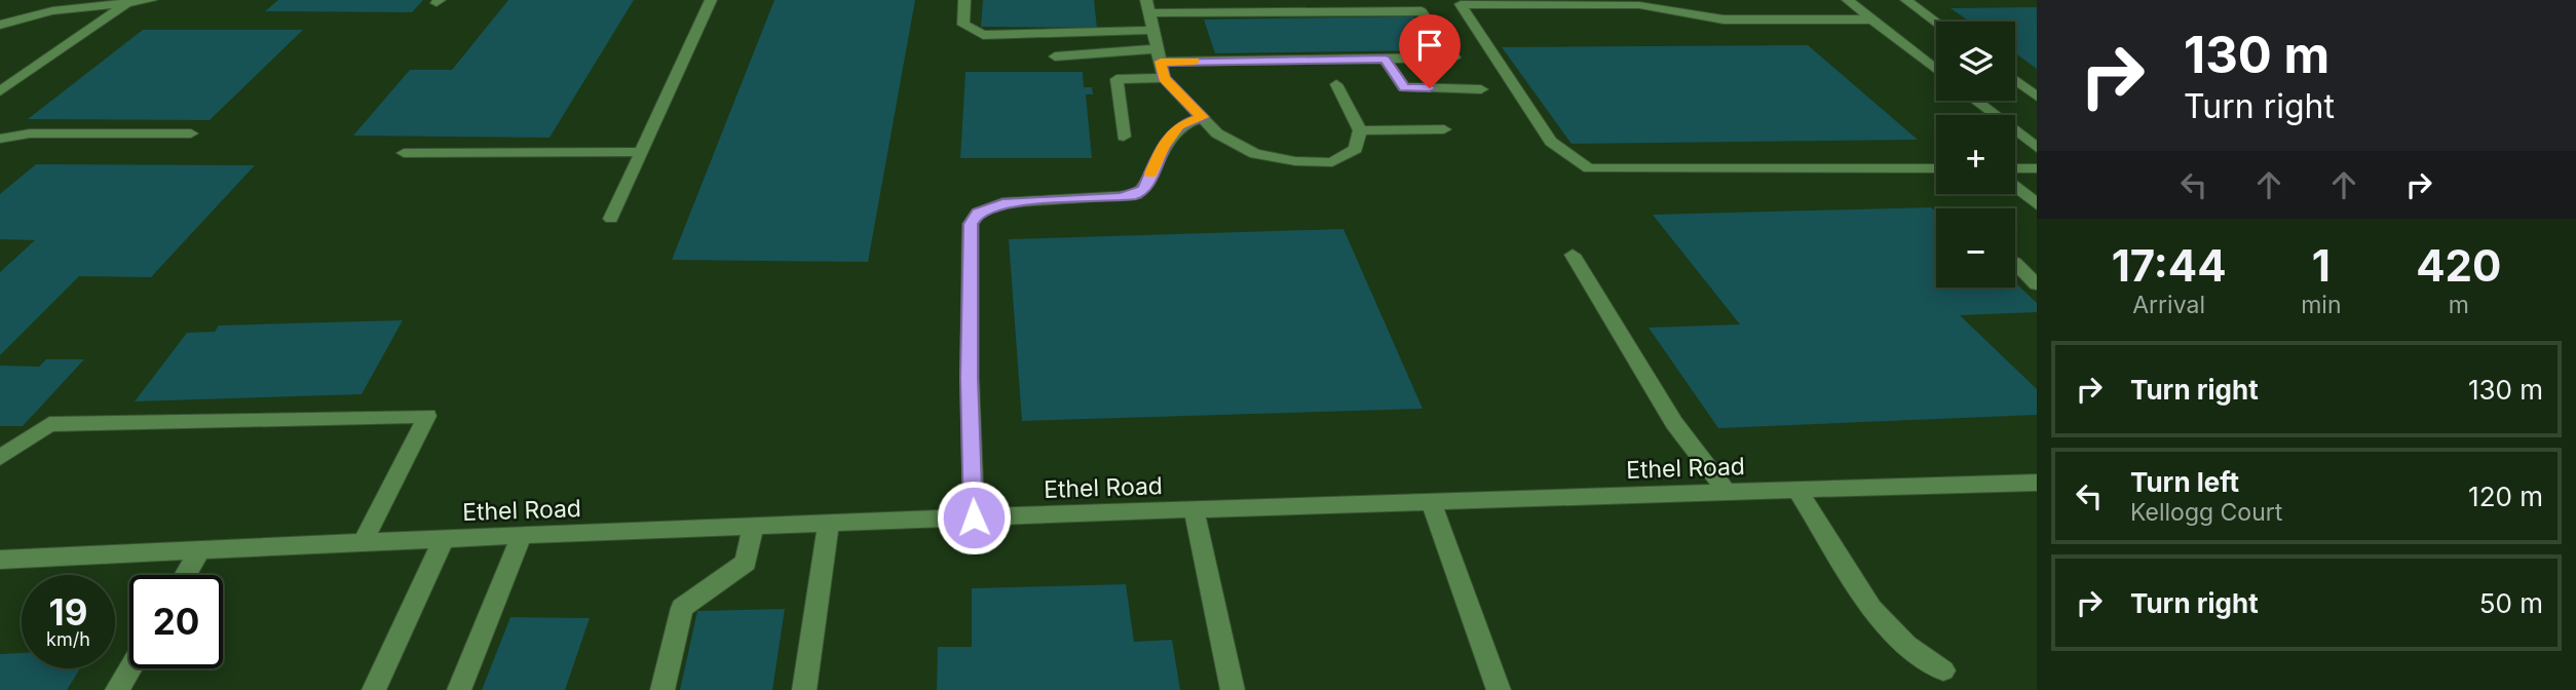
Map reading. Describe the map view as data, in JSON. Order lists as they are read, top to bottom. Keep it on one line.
{"streets":{"street":["Ethel Road"]},"page":{"turn":["130 m","Turn right"],"map_buttons":["+","−"],"eta":["17:44","Arrival","1","min","420","m"],"list":[{"name":"Turn right","value":"130 m"},{"name":"Turn left","note":"Kellogg Court","value":"120 m"},{"name":"Turn right","value":"50 m"}],"speed":"19 km/h","limit":"20"}}
